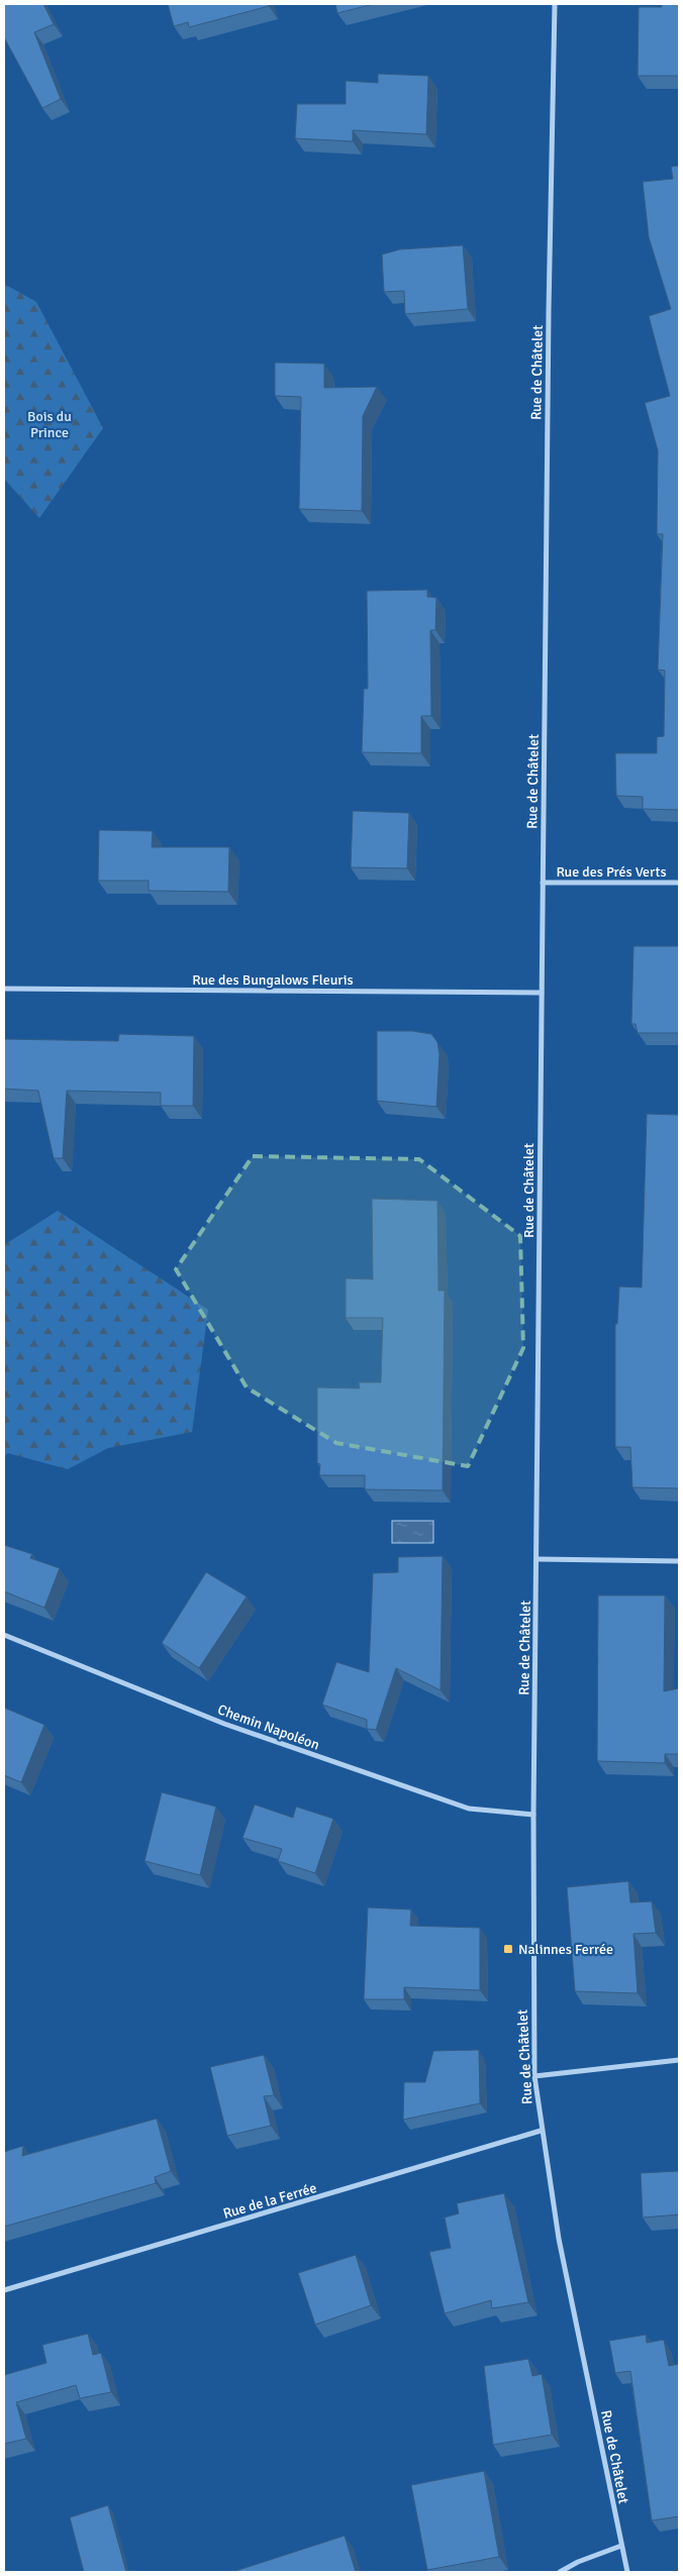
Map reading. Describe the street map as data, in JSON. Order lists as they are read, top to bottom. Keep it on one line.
{"streets":{"street":["Rue de Châtelet","Rue des Prés Verts","Rue des Bungalows Fleuris","Chemin Napoléon","Rue de la Ferrée"]},"crossings":[["Rue de Châtelet","Rue des Prés Verts"],["Rue de Châtelet","Rue des Bungalows Fleuris"],["Rue de Châtelet","Chemin Napoléon"],["Rue de Châtelet","Rue de la Ferrée"]],"parks":["Bois du Prince"],"places":{"transit":["Nalinnes Ferrée"]}}
